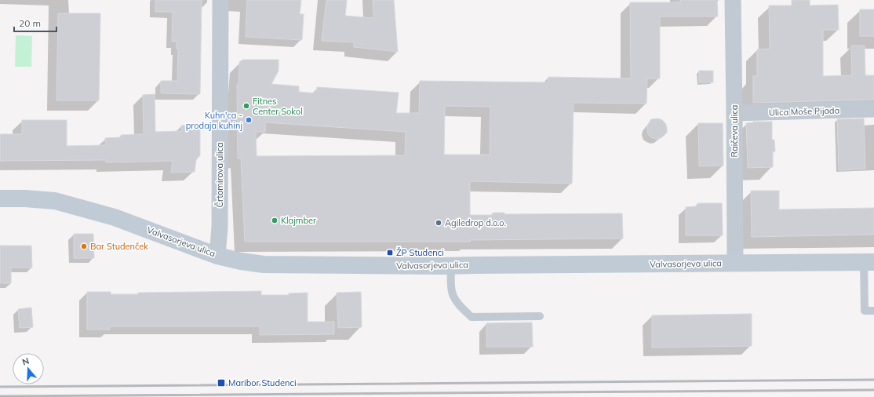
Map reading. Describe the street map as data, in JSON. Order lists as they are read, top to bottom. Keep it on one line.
{"streets":{"street":["Ulica Moše Pijada","Raičeva ulica","Črtomirova ulica","Valvasorjeva ulica"]},"crossings":[["Ulica Moše Pijada","Raičeva ulica"],["Raičeva ulica","Valvasorjeva ulica"],["Črtomirova ulica","Valvasorjeva ulica"]],"places":{"other":["Fitnes Center Sokol","Kuhn'ca - prodaja kuhinj","Klajmber","Agiledrop d.o.o.","Bar Studenček"],"transit":["ŽP Studenci","Maribor Studenci"]},"scale_bar":"20 m","north":"top"}
